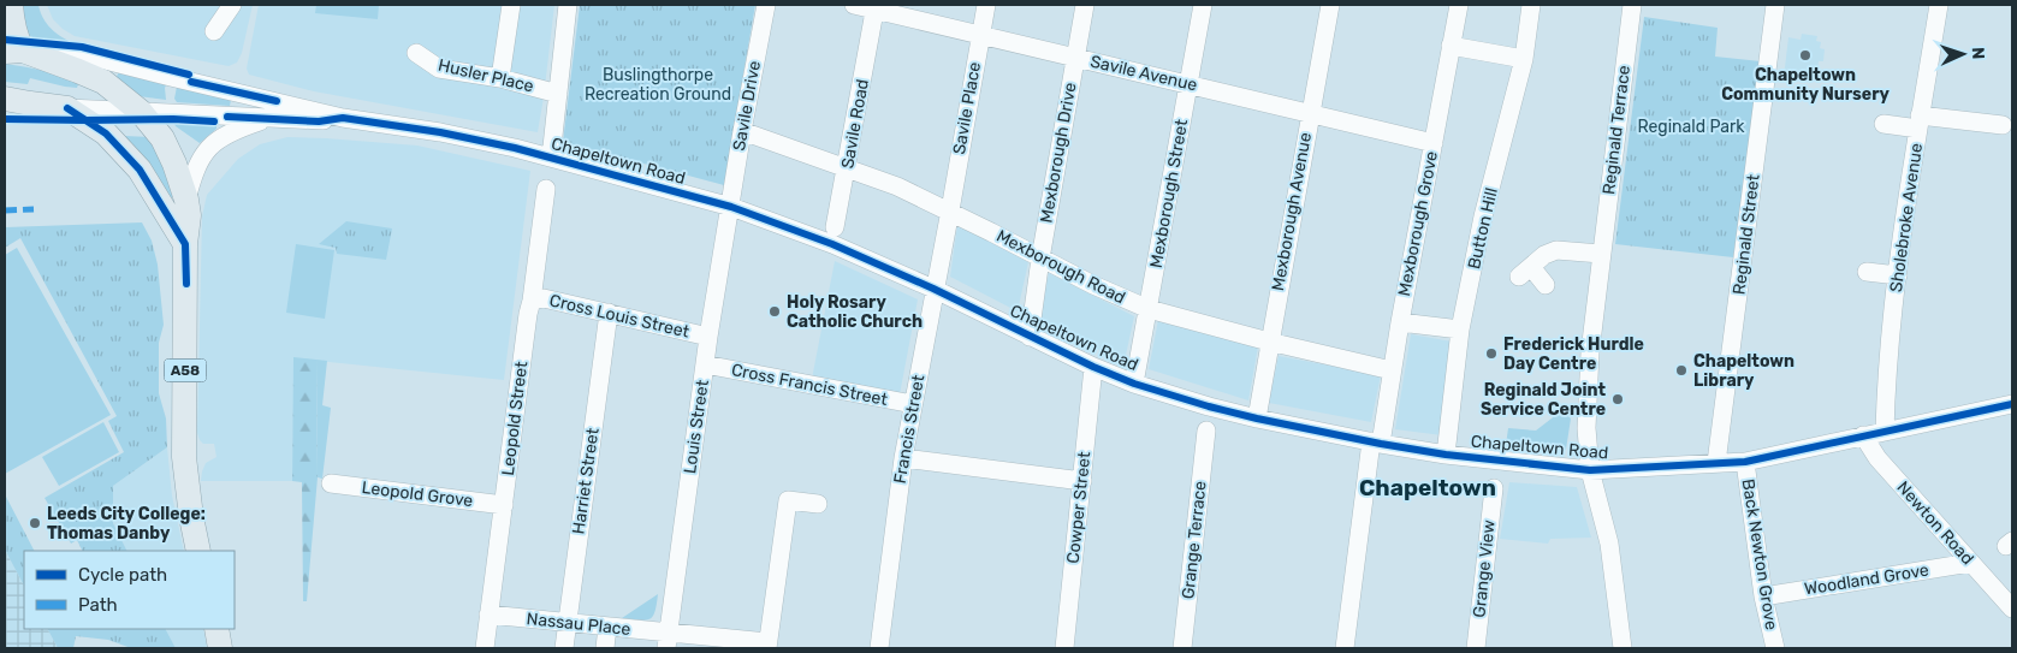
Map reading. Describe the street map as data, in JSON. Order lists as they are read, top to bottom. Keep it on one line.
{"streets":{"main road":["Chapeltown Road","A58"],"street":["Savile Avenue","Husler Place","Savile Drive","Savile Place","Savile Road","Reginald Terrace","Mexborough Drive","Mexborough Street","Mexborough Avenue","Sholebroke Avenue","Mexborough Grove","Button Hill","Reginald Street","Mexborough Road","Cross Louis Street","Cross Francis Street","Leopold Street","Louis Street","Francis Street","Harriet Street","Leopold Grove","Cowper Street","Newton Road","Grange Terrace","Back Newton Grove","Grange View","Woodland Grove","Nassau Place"]},"crossings":[["Savile Avenue","Savile Place"],["Savile Avenue","Savile Road"],["Savile Avenue","Mexborough Drive"],["Savile Avenue","Mexborough Street"],["Savile Avenue","Mexborough Avenue"],["Savile Avenue","Mexborough Grove"],["Savile Drive","Chapeltown Road"],["Savile Drive","Mexborough Road"],["Savile Drive","Louis Street"],["Savile Place","Mexborough Road"],["Savile Place","Francis Street"],["Savile Road","Chapeltown Road"],["Savile Road","Mexborough Road"],["Reginald Terrace","Chapeltown Road"],["Mexborough Drive","Chapeltown Road"],["Mexborough Drive","Mexborough Road"],["Chapeltown Road","Mexborough Street"],["Chapeltown Road","Mexborough Avenue"],["Chapeltown Road","Sholebroke Avenue"],["Chapeltown Road","Mexborough Grove"],["Chapeltown Road","Button Hill"],["Chapeltown Road","Reginald Street"],["Chapeltown Road","A58"],["Chapeltown Road","Louis Street"],["Chapeltown Road","Francis Street"],["Chapeltown Road","Cowper Street"],["Chapeltown Road","Newton Road"],["Chapeltown Road","Back Newton Grove"],["Mexborough Street","Mexborough Road"],["Mexborough Avenue","Mexborough Road"],["Mexborough Grove","Mexborough Road"],["Mexborough Road","Francis Street"],["Cross Louis Street","Leopold Street"],["Cross Louis Street","Louis Street"],["Cross Louis Street","Harriet Street"],["Cross Francis Street","Louis Street"],["Cross Francis Street","Francis Street"],["Leopold Street","Leopold Grove"],["Leopold Street","Nassau Place"],["Louis Street","Nassau Place"],["Harriet Street","Nassau Place"],["Newton Road","Woodland Grove"],["Back Newton Grove","Woodland Grove"]],"districts":["Chapeltown"],"parks":["Buslingthorpe Recreation Ground","Reginald Park"],"places":["Chapeltown Community Nursery","Holy Rosary Catholic Church","Frederick Hurdle Day Centre","Chapeltown Library","Reginald Joint Service Centre","Leeds City College: Thomas Danby"],"legend":["Cycle path","Path"],"north":"right"}
